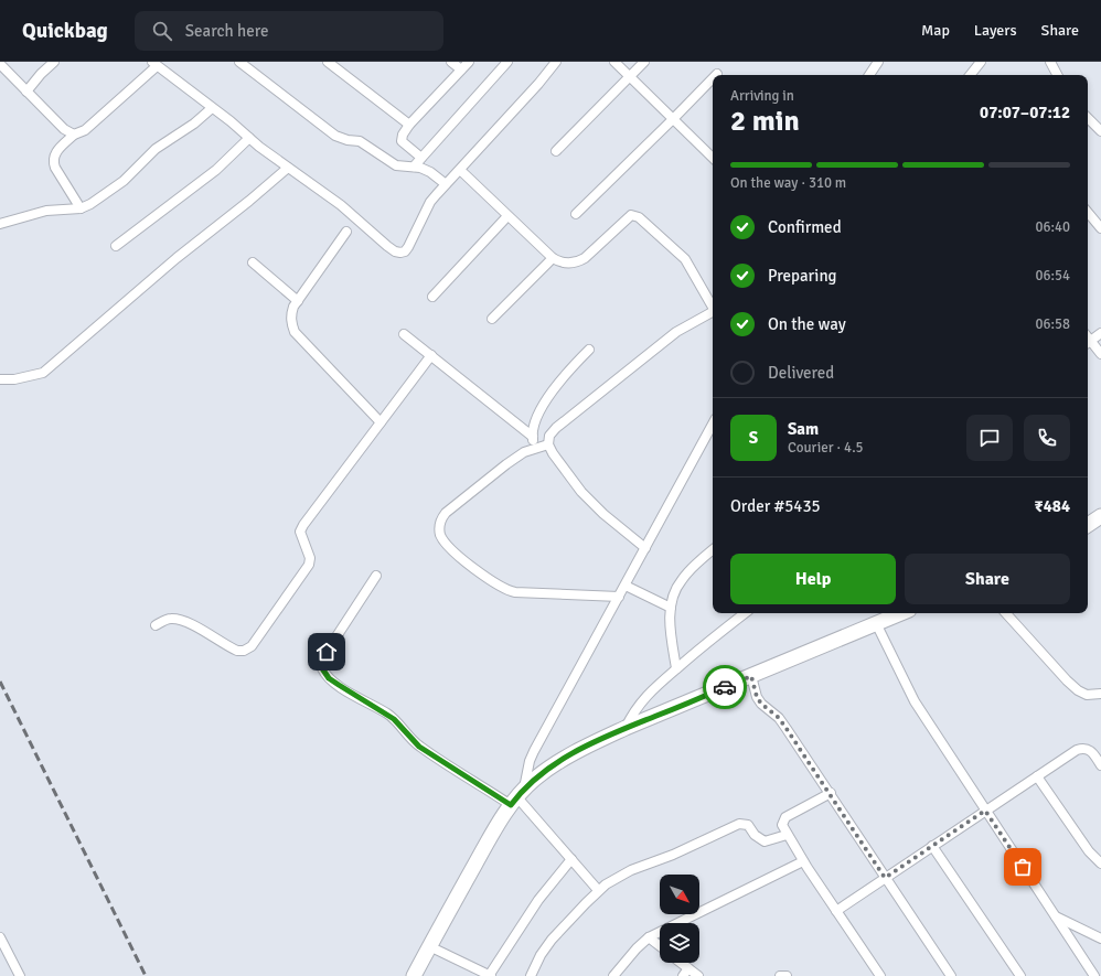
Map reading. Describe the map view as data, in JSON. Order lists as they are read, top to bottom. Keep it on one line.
{"north":"bottom right","page":{"header":"Quickbag","search":"Search here","nav":["Map","Layers","Share"],"heading":["2 min","Arriving in","07:07–07:12"],"panel":["Sam","Courier · 4.5","Order #5435","₹484"],"bar":"On the way · 310 m","list":[["Confirmed","06:40"],["Preparing","06:54"],["On the way","06:58"],"Delivered"],"round":"S","buttons":["Help","Share"]}}
